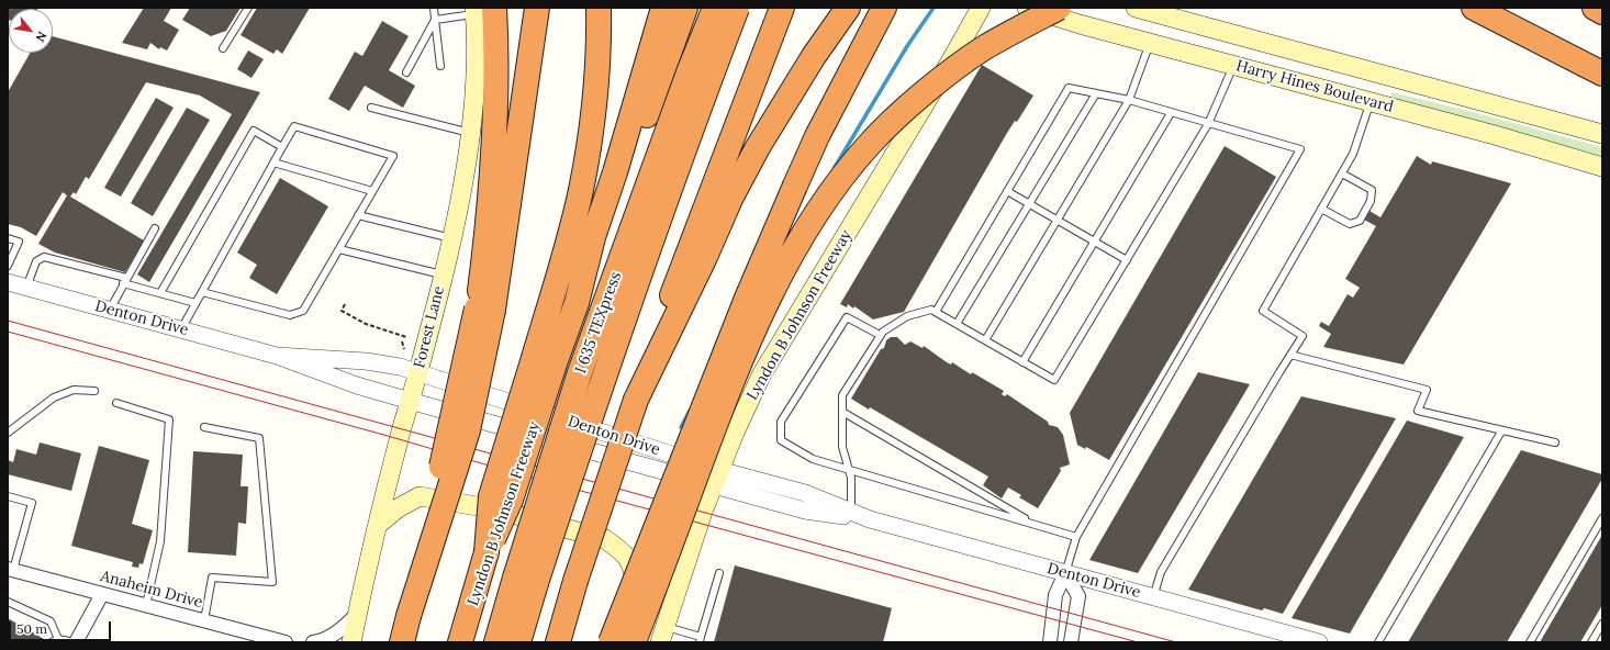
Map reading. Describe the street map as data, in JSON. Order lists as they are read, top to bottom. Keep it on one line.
{"streets":{"highway":["Lyndon B Johnson Freeway","I 635 TEXpress"],"main road":["Harry Hines Boulevard","Forest Lane"],"street":["Denton Drive","Anaheim Drive"]},"crossings":[["Lyndon B Johnson Freeway","Denton Drive"],["Denton Drive","Forest Lane"]],"scale_bar":"50 m","north":"bottom right"}
